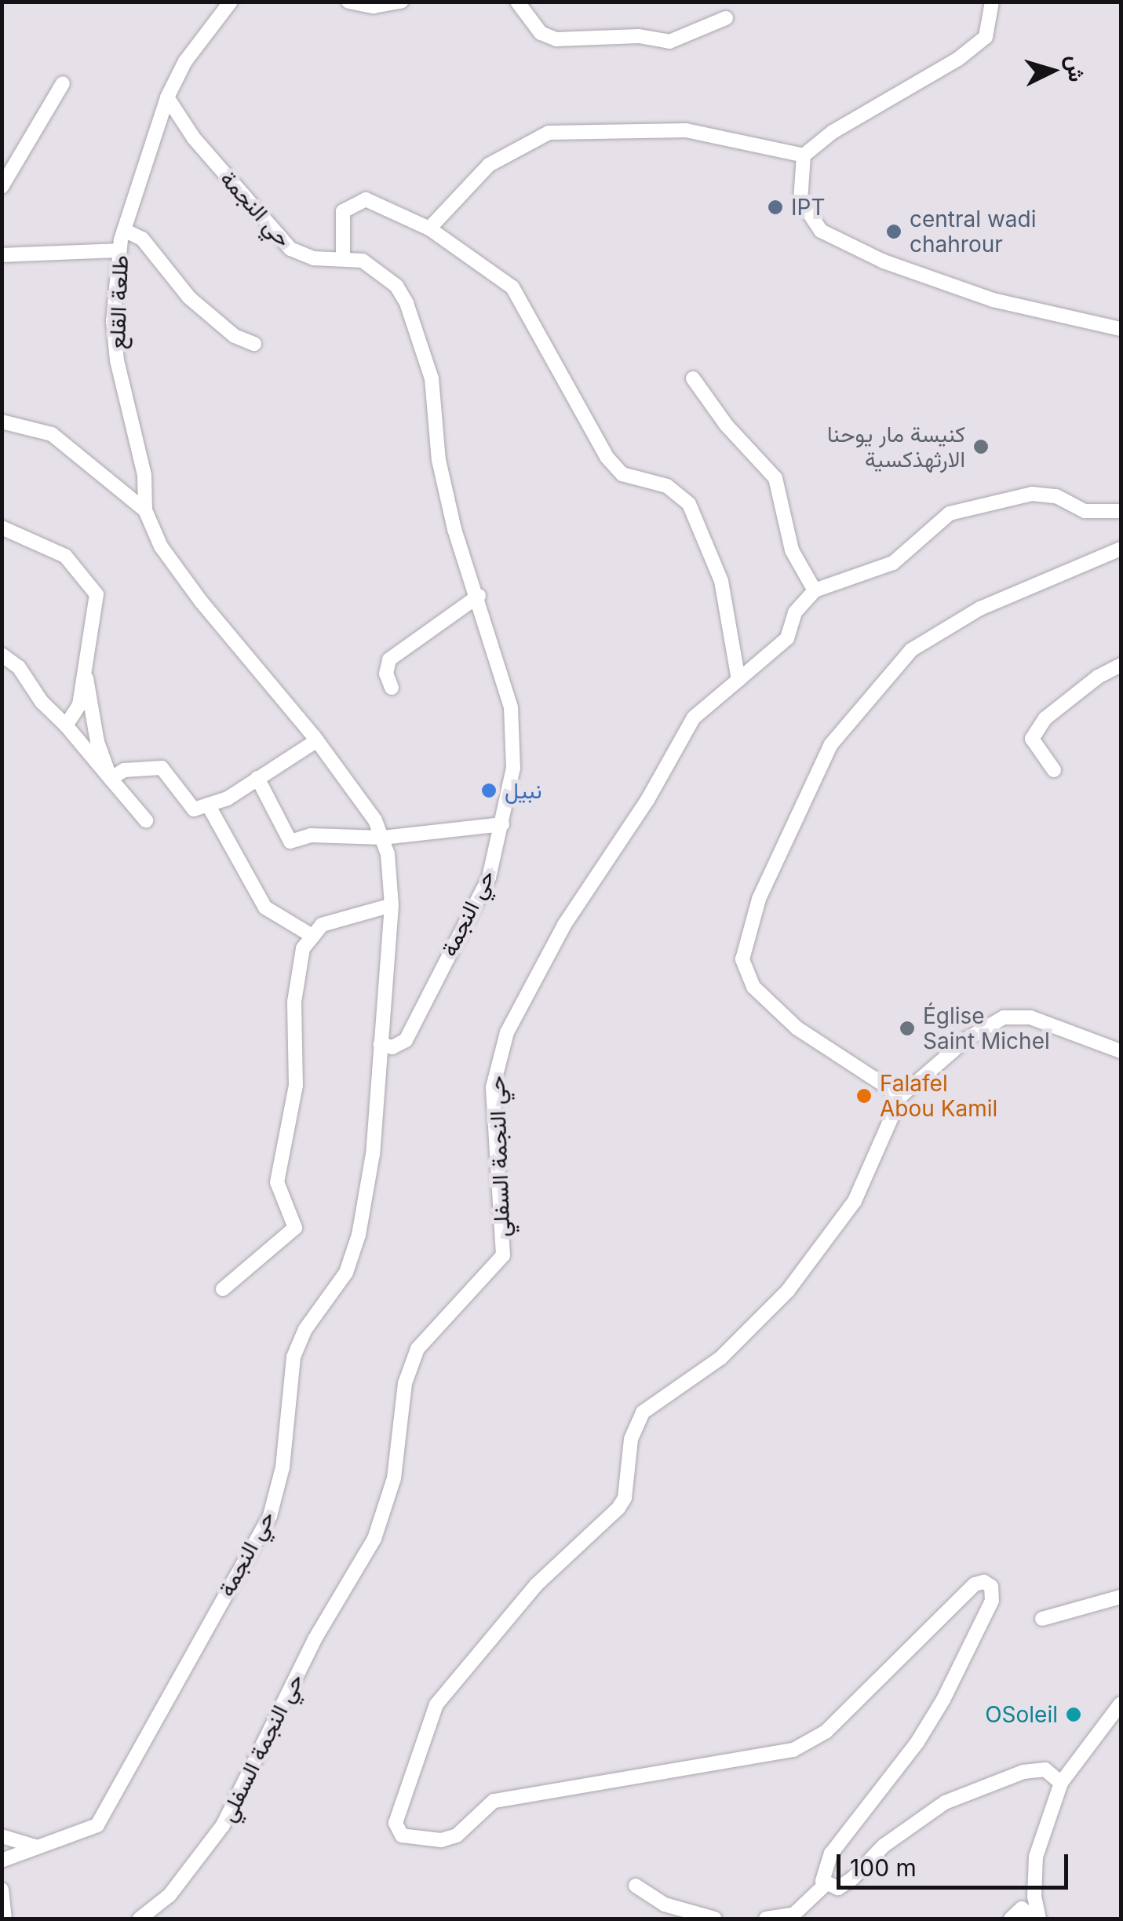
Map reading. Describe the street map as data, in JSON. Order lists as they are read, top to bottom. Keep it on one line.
{"streets":{"street":["حي النجمة","طلعة القلع","حي النجمة السفلي"]},"crossings":[["حي النجمة","طلعة القلع"]],"places":["IPT","central wadi chahrour","كنيسة مار يوحنا الارثهذكسية","نبيل","Église Saint Michel","Falafel Abou Kamil","OSoleil"],"scale_bar":"100 m","north":"right"}
